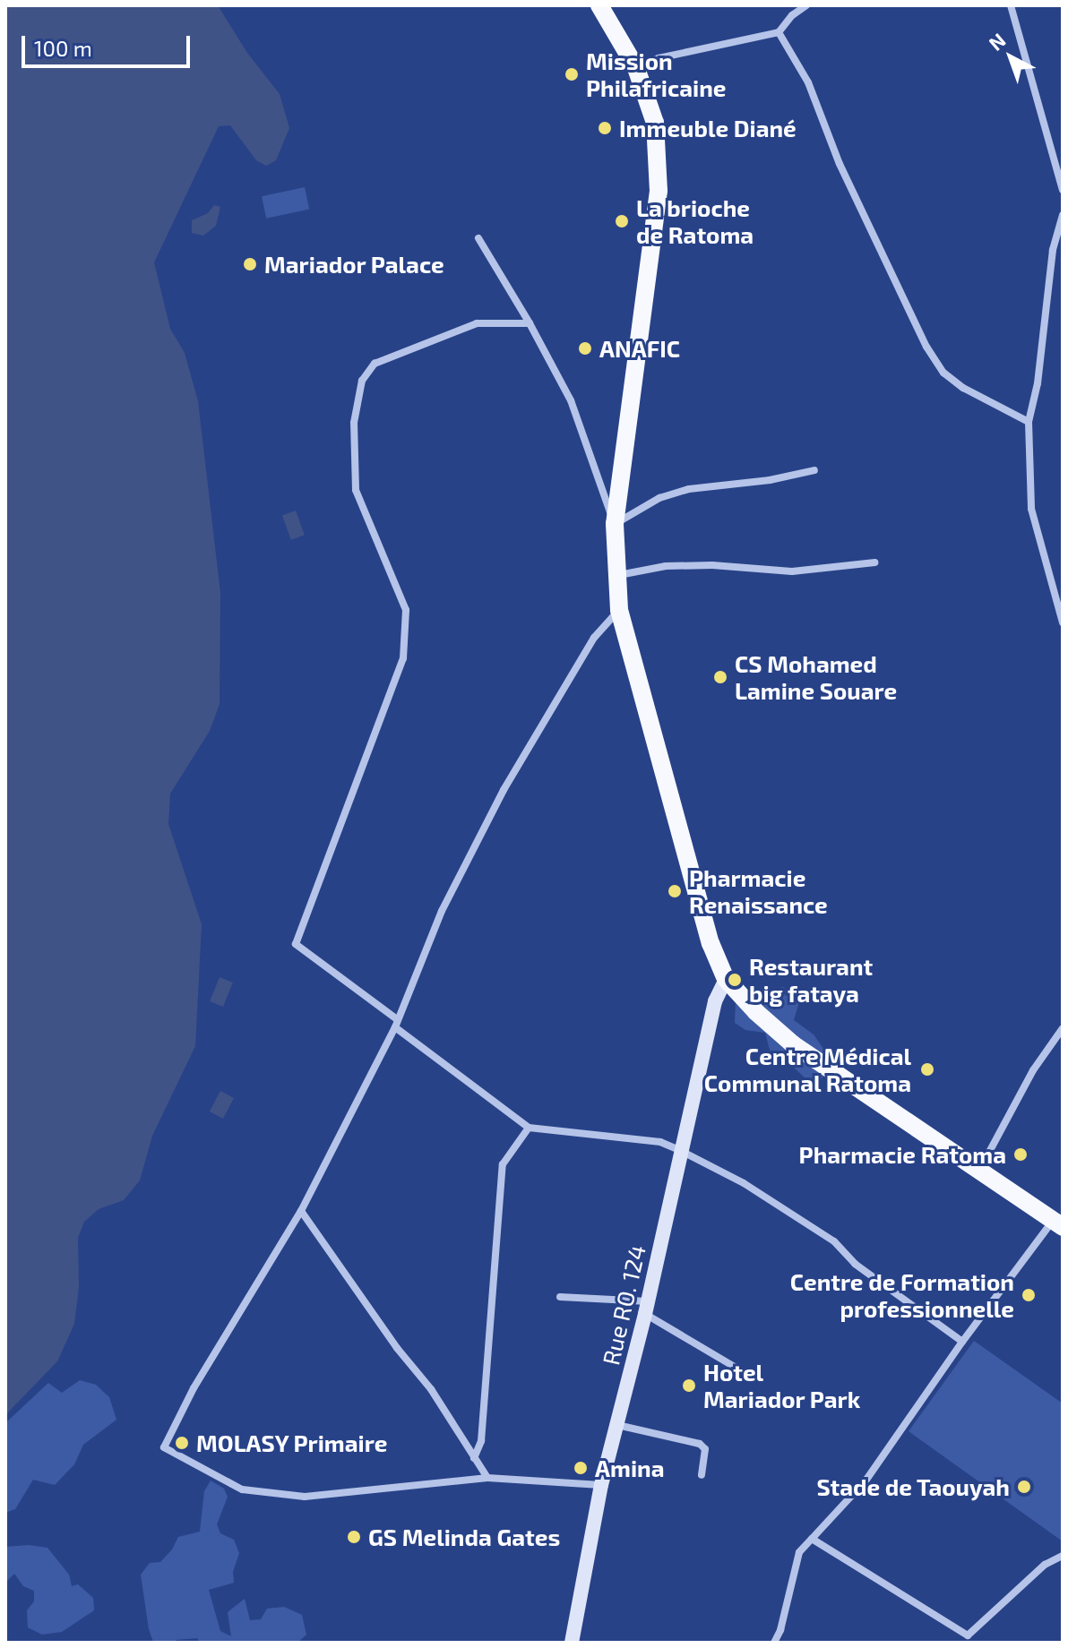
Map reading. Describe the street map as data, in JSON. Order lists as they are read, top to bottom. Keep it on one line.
{"streets":{"street":["Rue RO. 124"]},"places":["Mission Philafricaine","Immeuble Diané","La brioche de Ratoma","Mariador Palace","ANAFIC","CS Mohamed Lamine Souare","Pharmacie Renaissance","Restaurant big fataya","Centre Médical Communal Ratoma","Pharmacie Ratoma","Centre de Formation professionnelle","Hotel Mariador Park","MOLASY Primaire","Amina","Stade de Taouyah","GS Melinda Gates"],"scale_bar":"100 m","north":"top left"}
